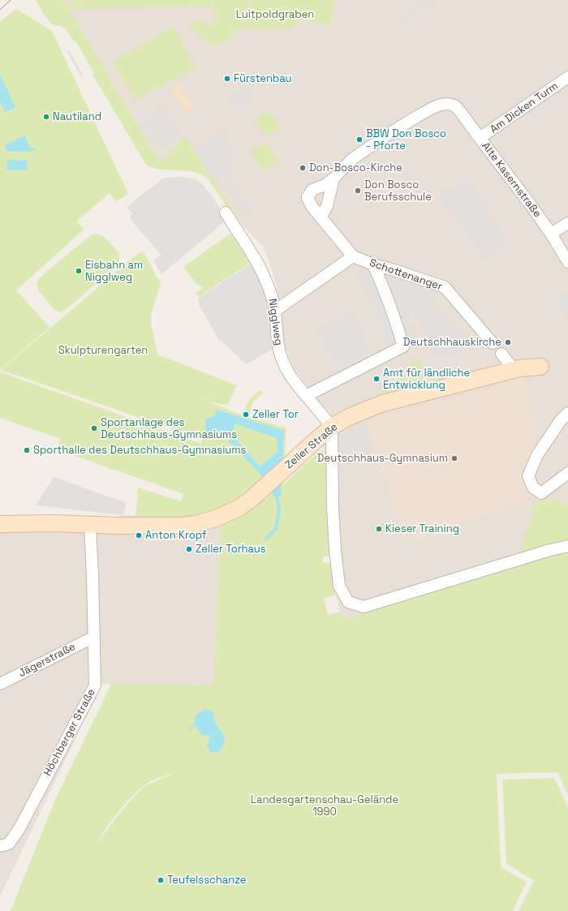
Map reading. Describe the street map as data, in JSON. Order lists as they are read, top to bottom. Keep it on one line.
{"streets":{"street":["Am Dicken Turm","Alte Kasernstraße","Schottenanger","Nigglweg","Zeller Straße","Jägerstraße","Höchberger Straße"]},"crossings":[["Am Dicken Turm","Alte Kasernstraße"],["Alte Kasernstraße","Schottenanger"],["Nigglweg","Zeller Straße"],["Zeller Straße","Höchberger Straße"],["Jägerstraße","Höchberger Straße"]],"parks":["Luitpoldgraben","Skulpturengarten","Landesgartenschau-Gelände 1990"],"places":["Fürstenbau","Nautiland","BBW Don Bosco - Pforte","Don-Bosco-Kirche","Don Bosco Berufsschule","Eisbahn am Nigglweg","Deutschhauskirche","Amt für ländliche Entwicklung","Zeller Tor","Sportanlage des Deutschhaus-Gymnasiums","Sporthalle des Deutschhaus-Gymnasiums","Deutschhaus-Gymnasium","Kieser Training","Anton Kropf","Zeller Torhaus","Teufelsschanze"]}
